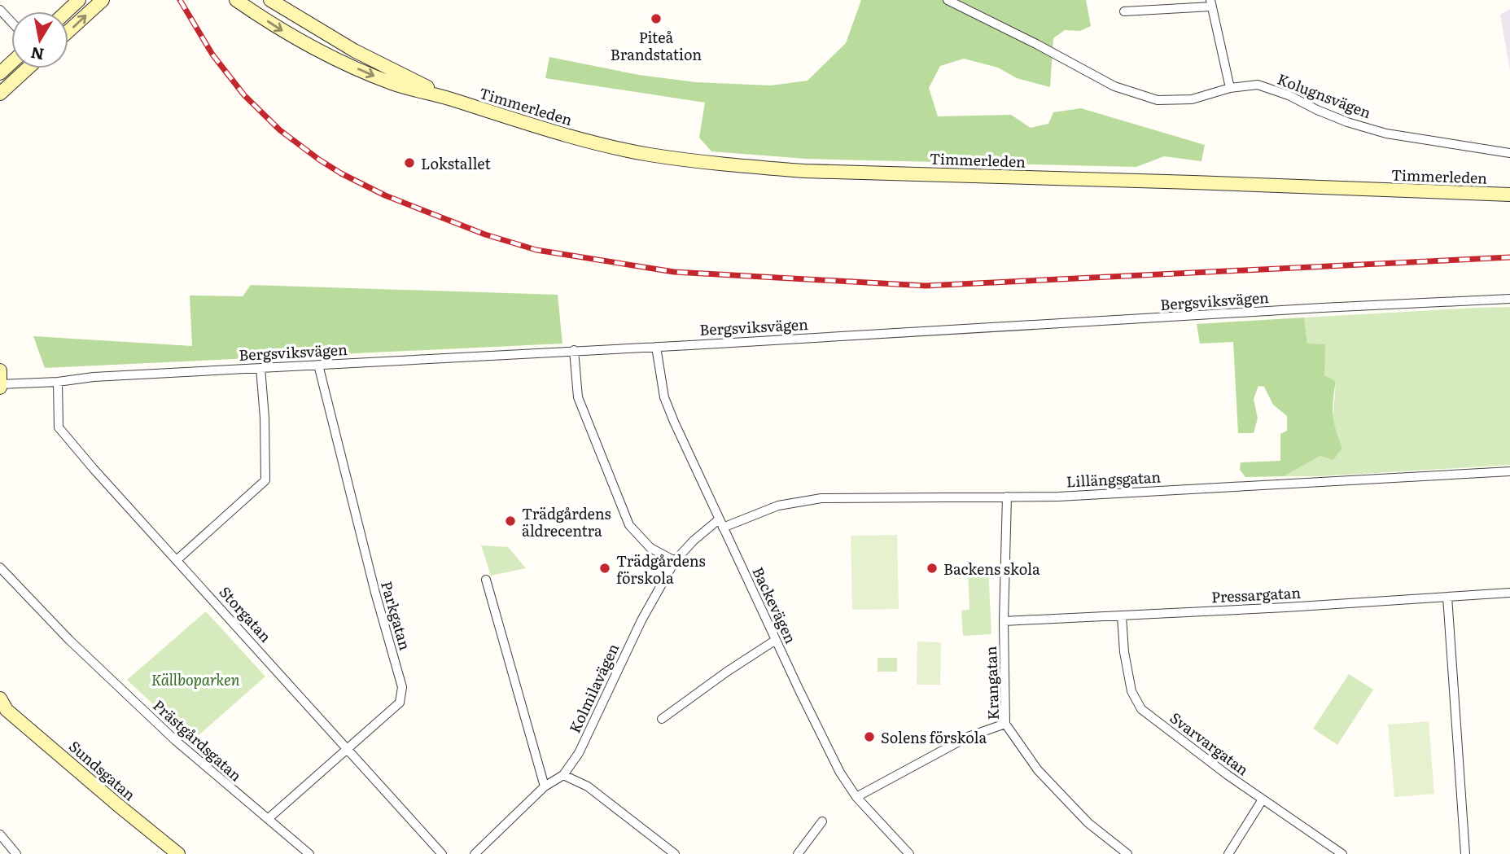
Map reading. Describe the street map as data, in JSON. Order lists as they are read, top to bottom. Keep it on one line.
{"streets":{"main road":["Timmerleden","Sundsgatan"],"street":["Kolugnsvägen","Bergsviksvägen","Lillängsgatan","Pressargatan","Backevägen","Storgatan","Parkgatan","Krangatan","Kolmilavägen","Prästgårdsgatan","Svarvargatan"]},"crossings":[["Bergsviksvägen","Backevägen"],["Bergsviksvägen","Storgatan"],["Bergsviksvägen","Parkgatan"],["Lillängsgatan","Backevägen"],["Lillängsgatan","Krangatan"],["Lillängsgatan","Kolmilavägen"],["Pressargatan","Krangatan"],["Pressargatan","Svarvargatan"],["Backevägen","Kolmilavägen"],["Storgatan","Parkgatan"],["Parkgatan","Prästgårdsgatan"]],"parks":["Källboparken"],"places":["Piteå Brandstation","Lokstallet","Trädgårdens äldrecentra","Trädgårdens förskola","Backens skola","Solens förskola"],"north":"bottom"}
